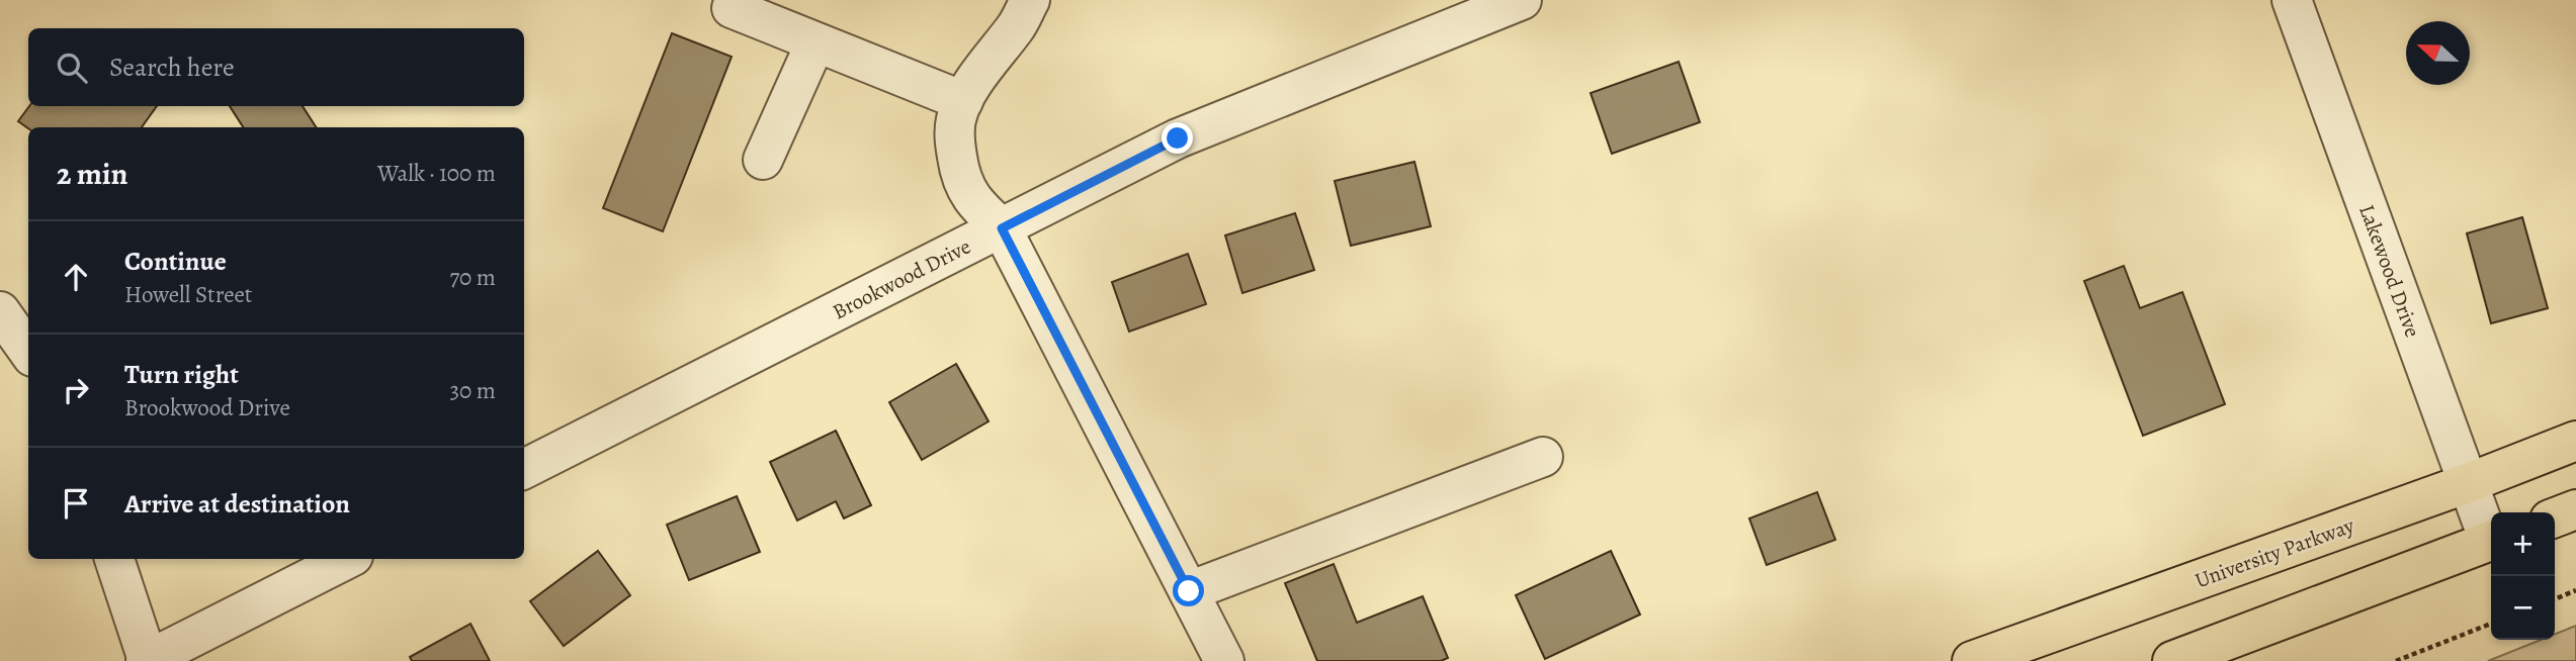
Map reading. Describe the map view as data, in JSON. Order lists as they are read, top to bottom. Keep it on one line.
{"streets":{"main road":["University Parkway"],"street":["Lakewood Drive","Brookwood Drive"]},"crossings":[["Lakewood Drive","University Parkway"]],"north":"left","page":{"search":"Search here","heading":["2 min","Walk · 100 m"],"list":[["Continue","Howell Street","70 m"],["Turn right","Brookwood Drive","30 m"],"Arrive at destination"],"map_buttons":["+","−"]}}
